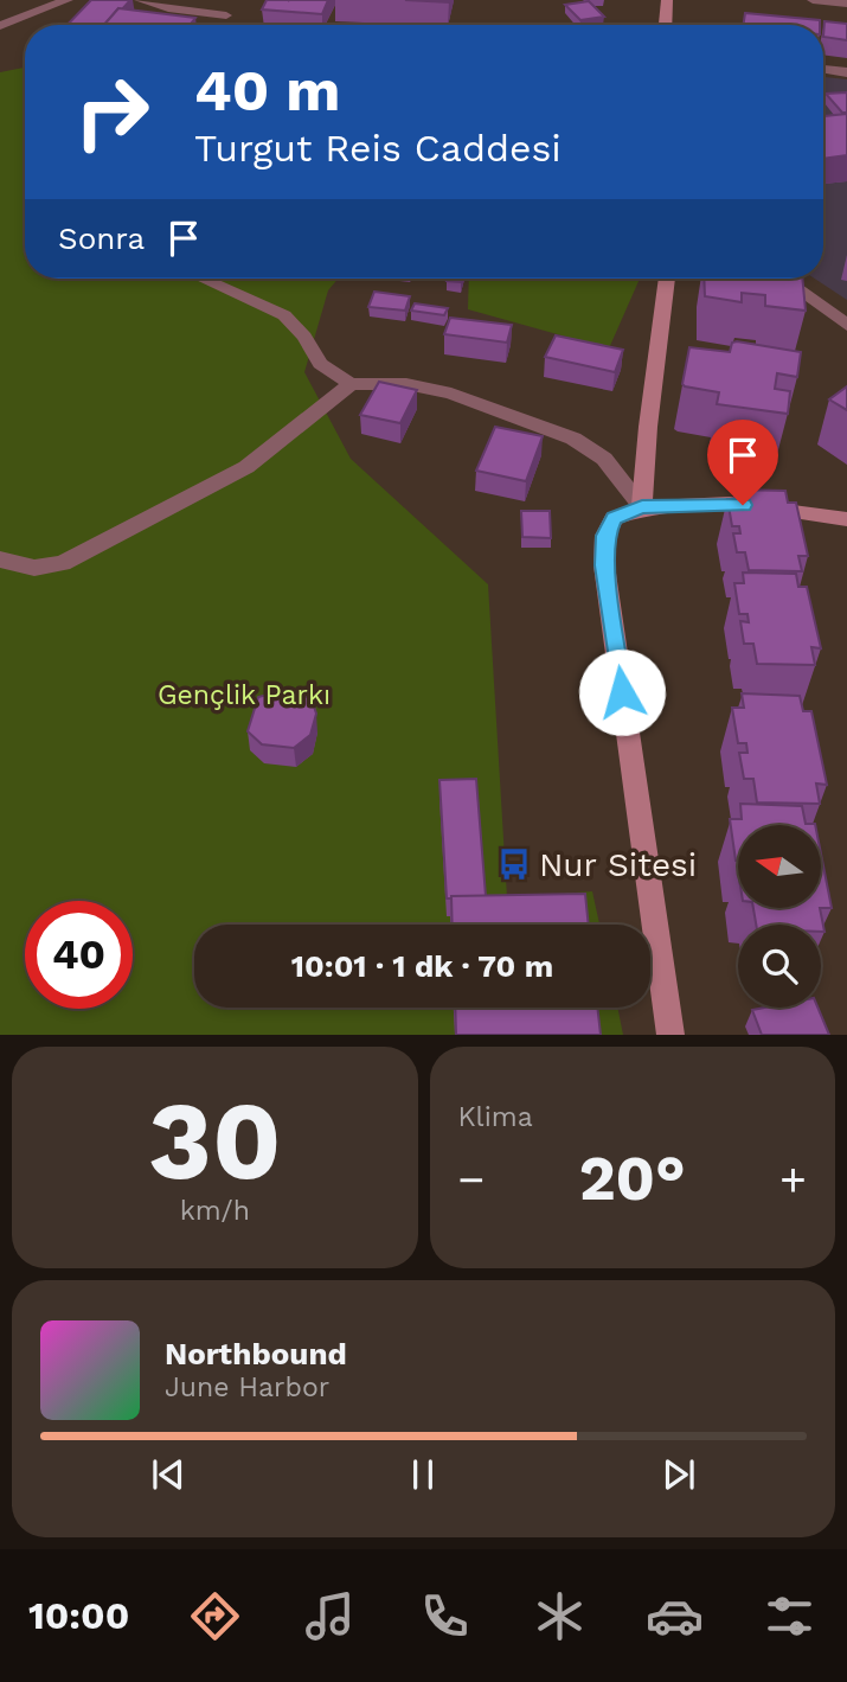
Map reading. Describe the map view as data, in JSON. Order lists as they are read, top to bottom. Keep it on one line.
{"parks":["Gençlik Parkı"],"places":{"bus stop":["Nur Sitesi"]},"north":"left","page":{"turn":["40 m","Turgut Reis Caddesi"],"then":"Sonra","limit":"40","trip":"10:01 · 1 dk · 70 m","tile":[["30","km/h"],"Klima"],"heat":["−","20°","+"],"song":["Northbound","June Harbor"],"tabs":"10:00"}}
